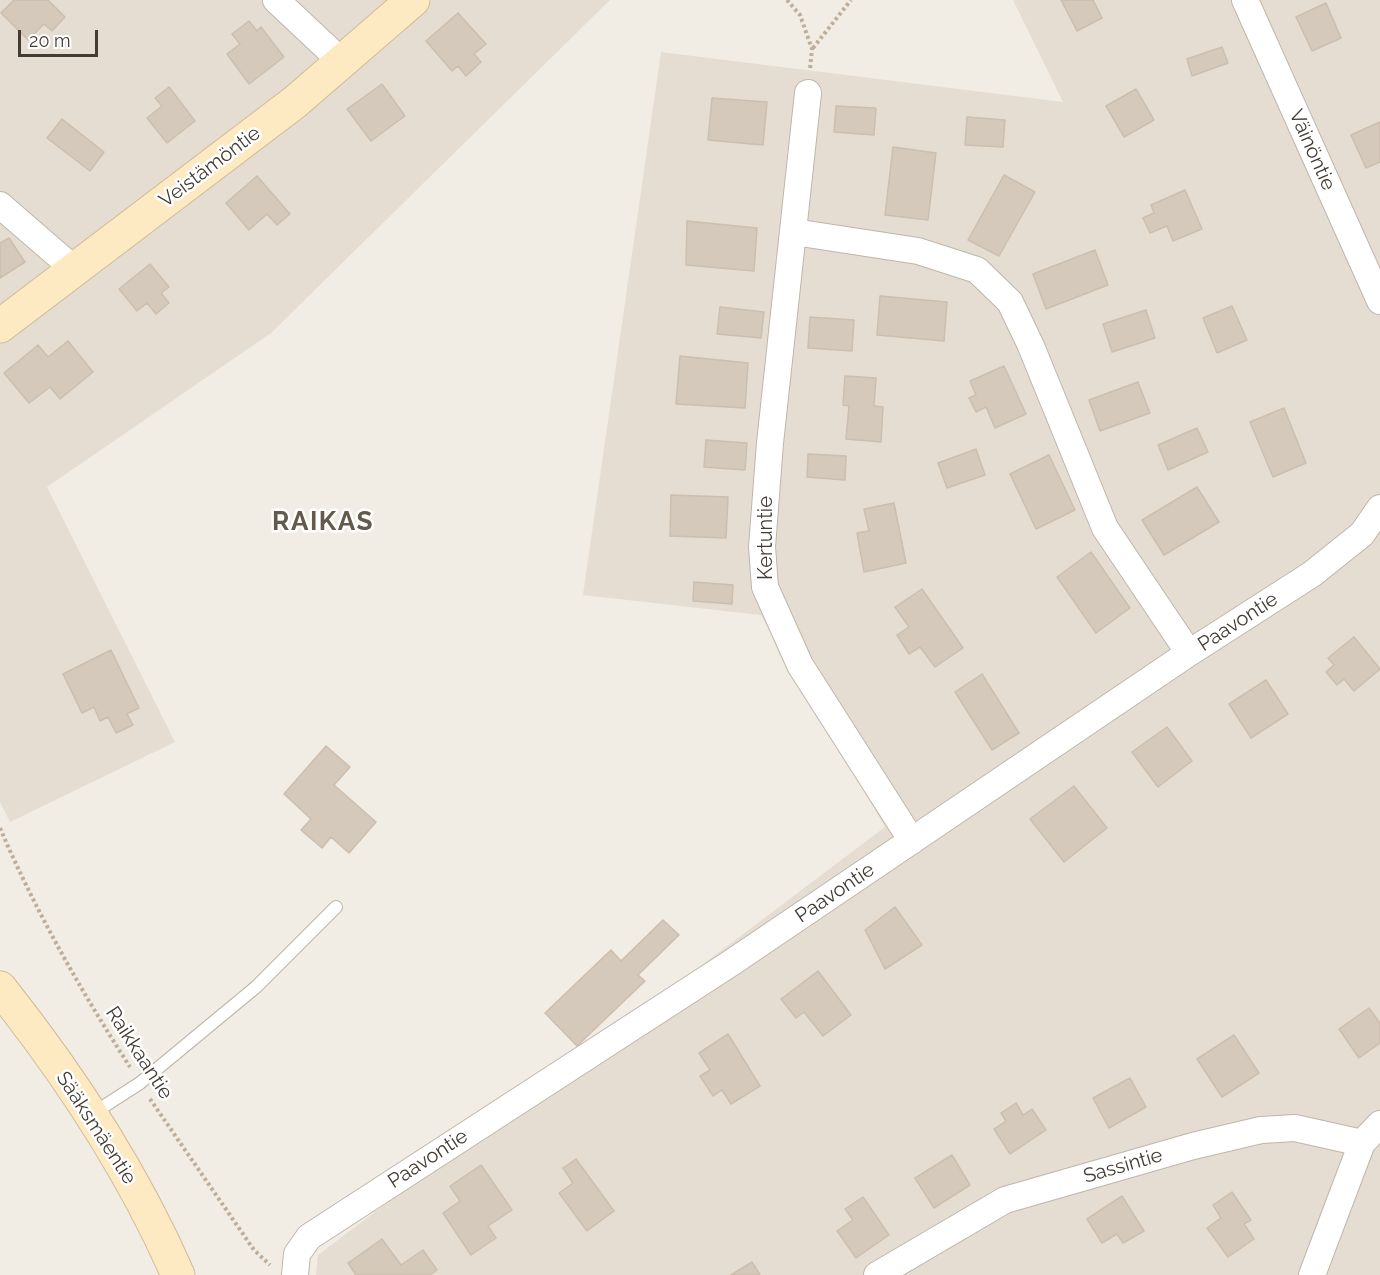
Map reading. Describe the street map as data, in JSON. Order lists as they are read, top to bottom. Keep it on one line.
{"streets":{"street":["Väinöntie","Veistämöntie","Kertuntie","Paavontie","Sääksmäentie","Sassintie"],"path":["Raikkaantie"]},"crossings":[["Kertuntie","Paavontie"],["Paavontie","Raikkaantie"]],"districts":["RAIKAS"],"scale_bar":"20 m"}
